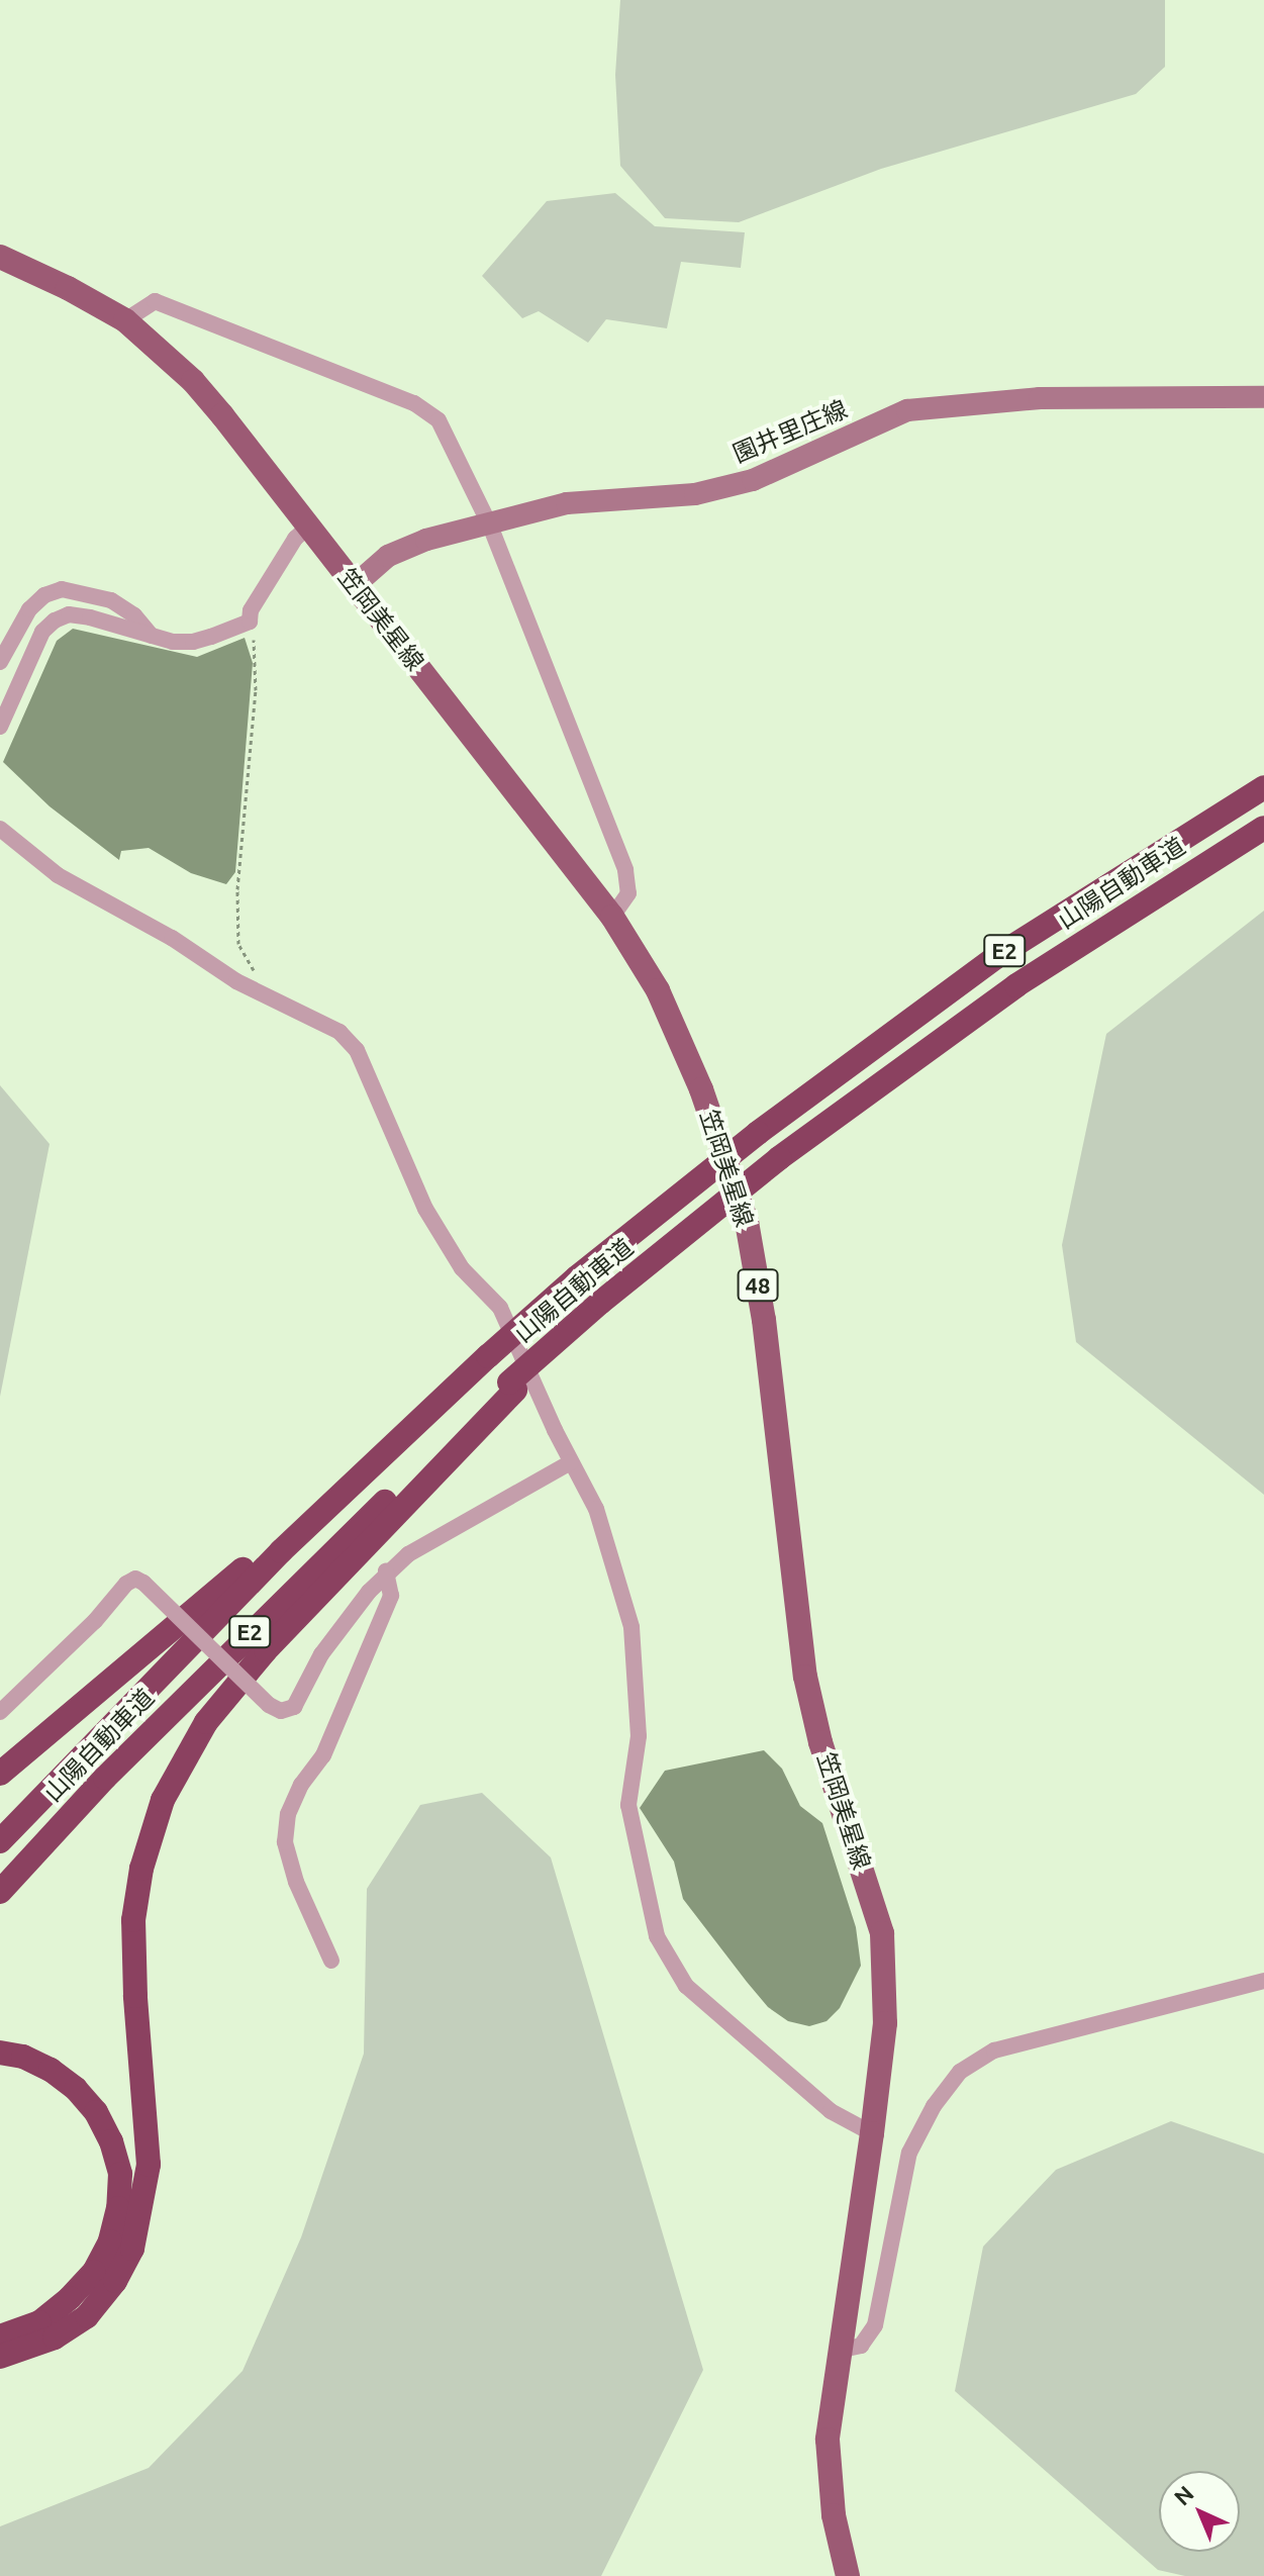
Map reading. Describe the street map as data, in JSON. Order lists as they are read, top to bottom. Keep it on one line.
{"streets":{"highway":["山陽自動車道","E2"],"main road":["園井里庄線","笠岡美星線","48"]},"crossings":[["園井里庄線","笠岡美星線"]],"north":"top left"}
